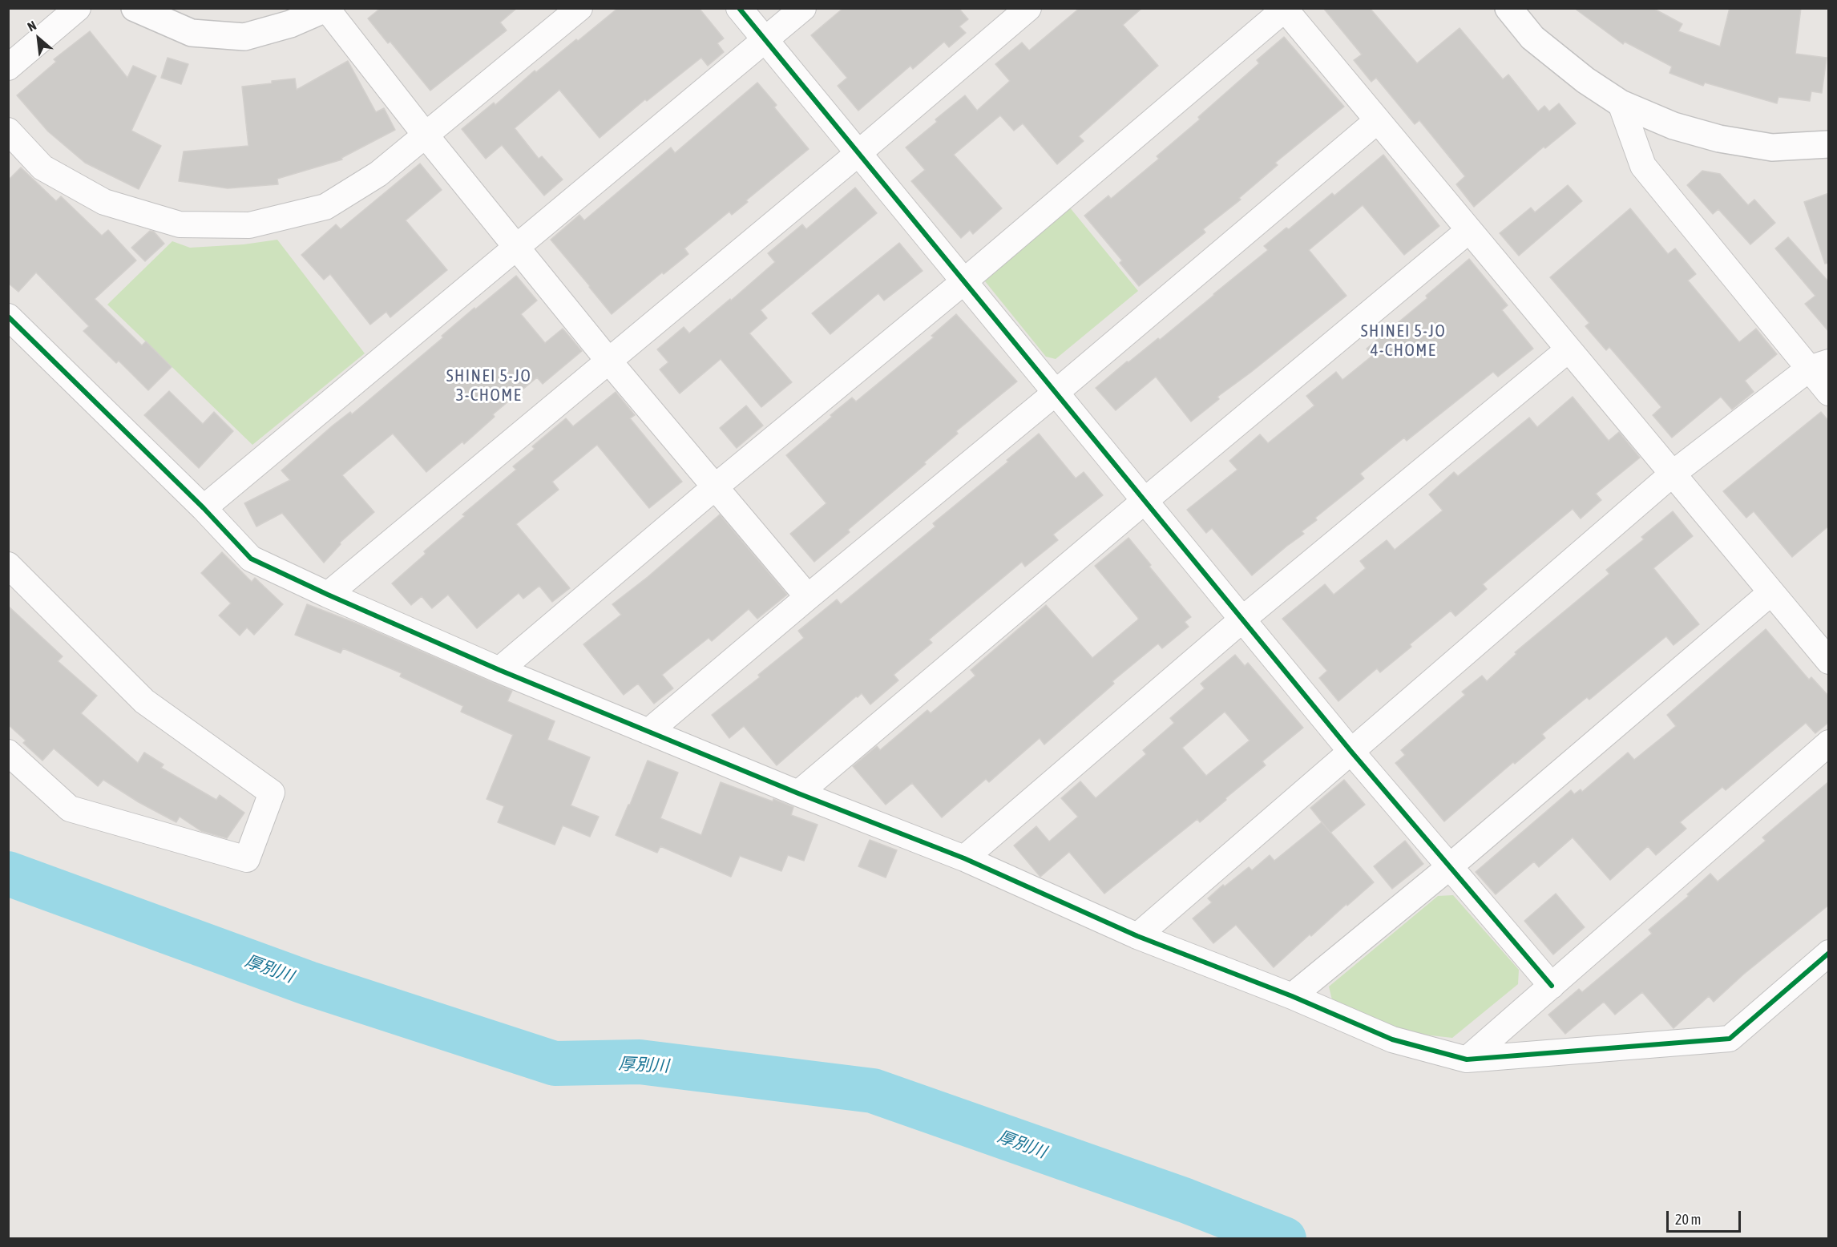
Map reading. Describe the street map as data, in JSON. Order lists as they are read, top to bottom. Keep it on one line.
{"districts":["SHINEI 5-JO 4-CHOME","SHINEI 5-JO 3-CHOME"],"water":["厚別川"],"scale_bar":"20 m","north":"top left"}
